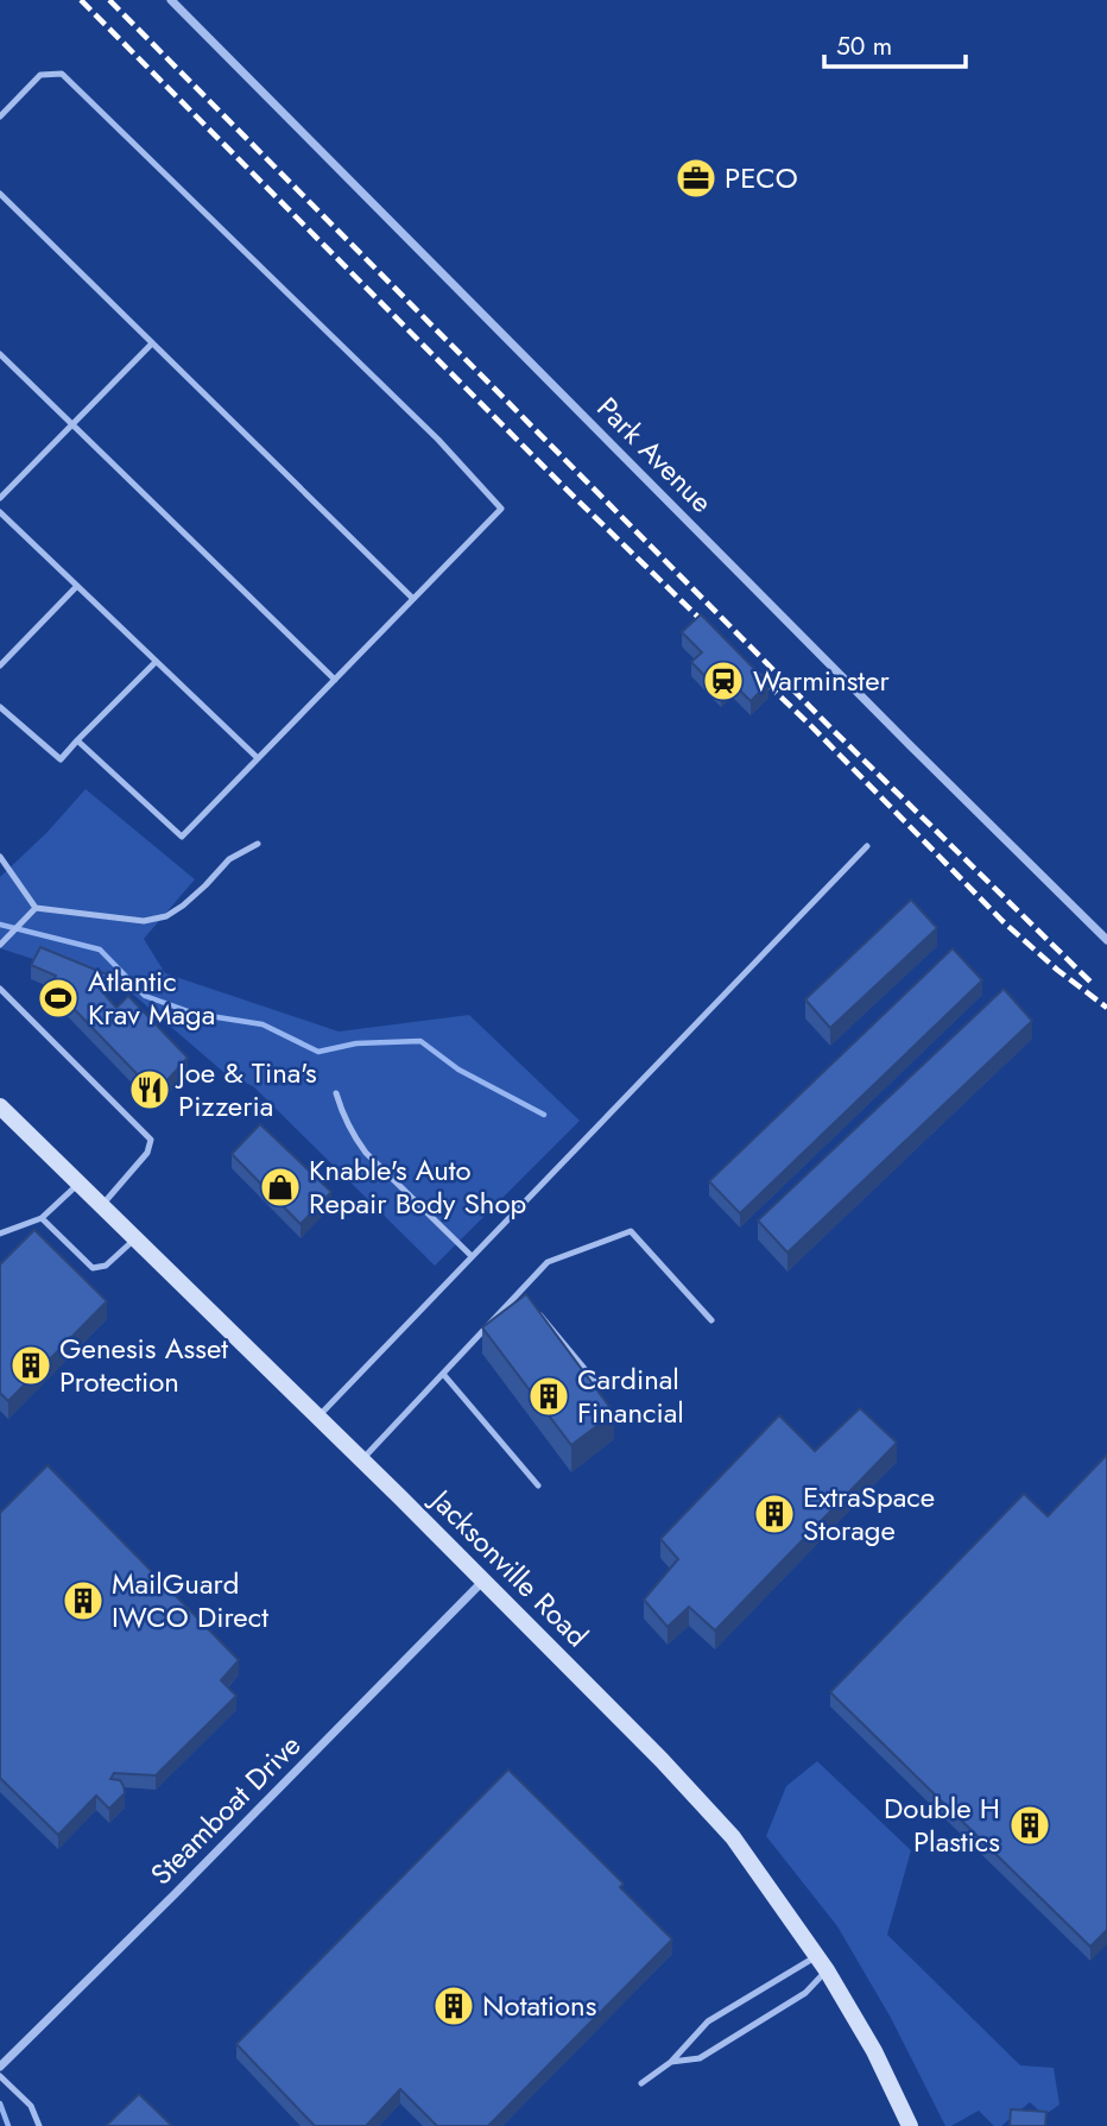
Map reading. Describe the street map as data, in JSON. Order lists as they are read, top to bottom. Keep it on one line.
{"streets":{"main road":["Jacksonville Road"],"street":["Park Avenue","Steamboat Drive"]},"crossings":[["Jacksonville Road","Steamboat Drive"]],"places":{"office":["PECO"],"station":["Warminster"],"sports":["Atlantic Krav Maga"],"restaurant":["Joe & Tina's Pizzeria"],"shop":["Knable's Auto Repair Body Shop"],"building":["Genesis Asset Protection","Cardinal Financial","ExtraSpace Storage","MailGuard IWCO Direct","Double H Plastics","Notations"]},"scale_bar":"50 m"}
